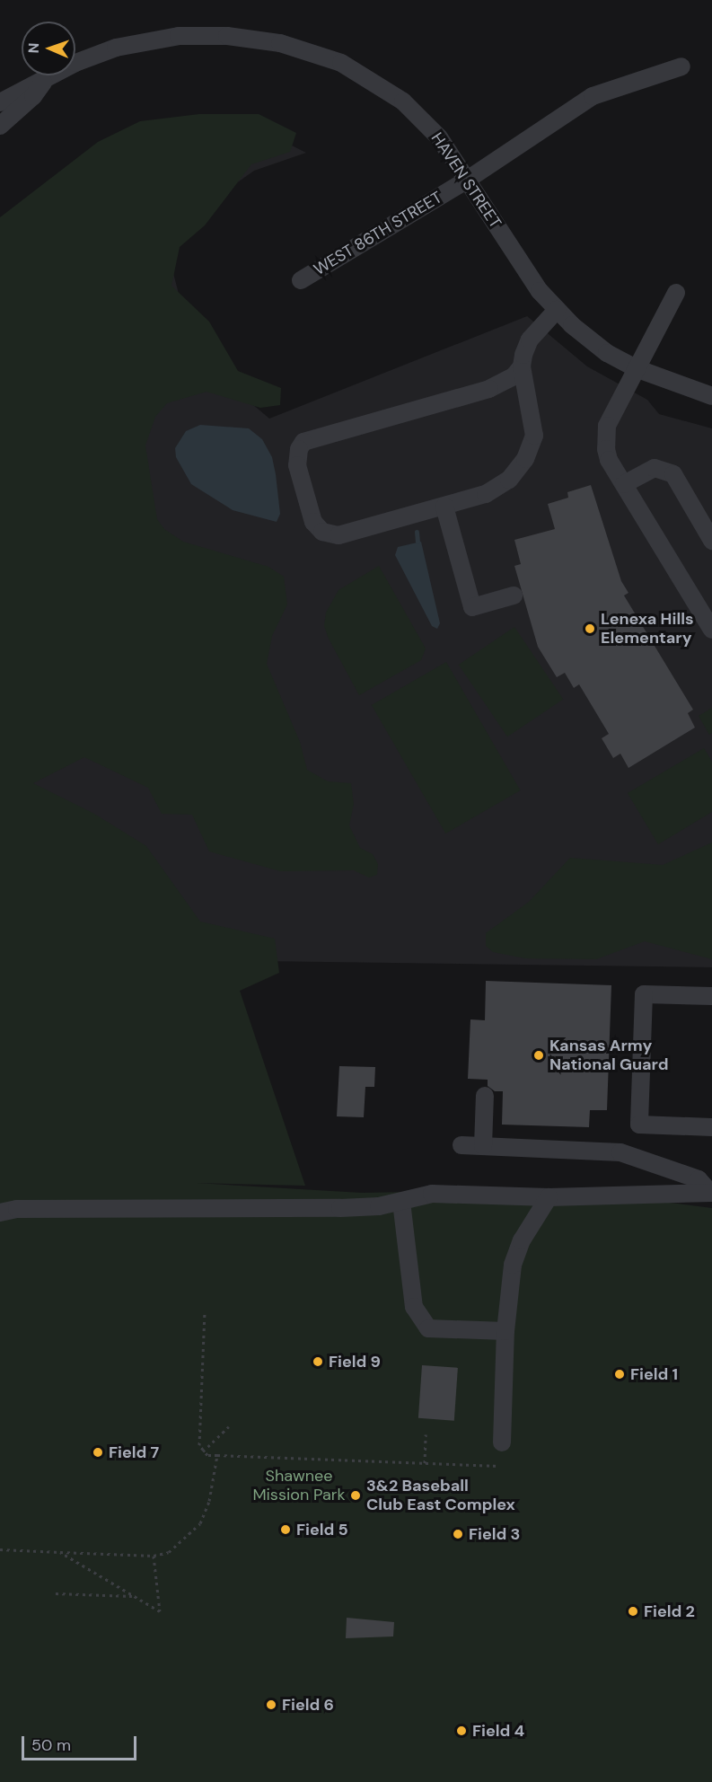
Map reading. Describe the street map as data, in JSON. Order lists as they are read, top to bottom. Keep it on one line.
{"streets":{"street":["HAVEN STREET","WEST 86TH STREET"]},"crossings":[["HAVEN STREET","WEST 86TH STREET"]],"parks":["Shawnee Mission Park"],"places":["Lenexa Hills Elementary","Kansas Army National Guard","Field 9","Field 1","Field 7","3&2 Baseball Club East Complex","Field 5","Field 3","Field 2","Field 6","Field 4"],"scale_bar":"50 m","north":"left"}
